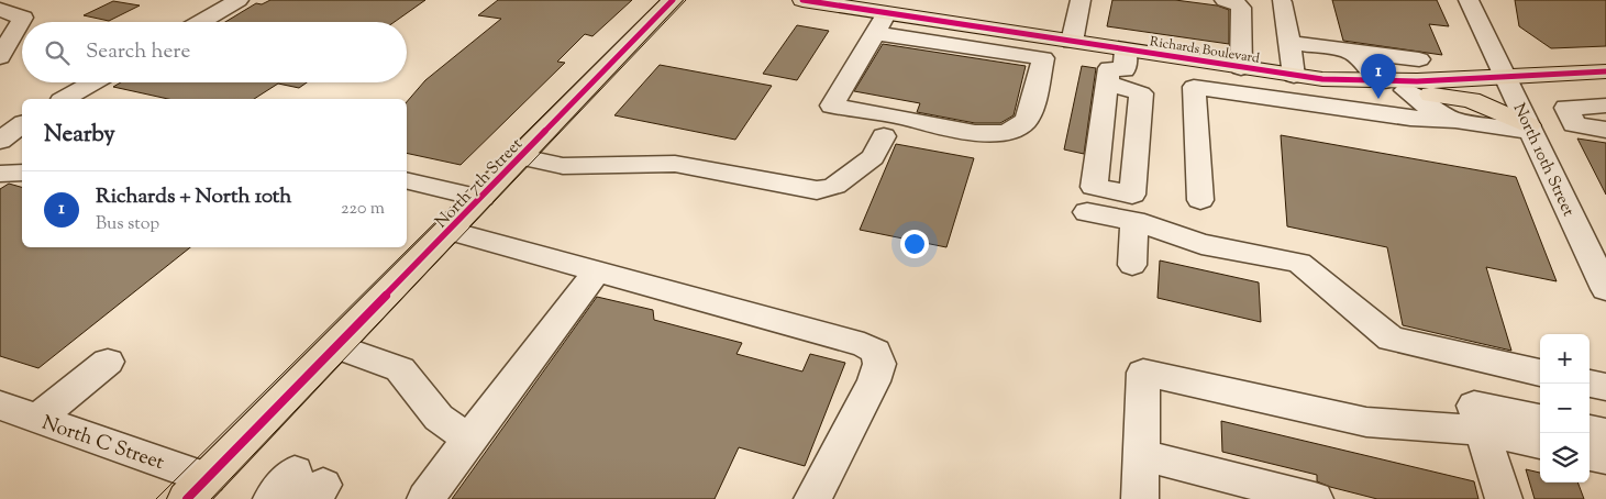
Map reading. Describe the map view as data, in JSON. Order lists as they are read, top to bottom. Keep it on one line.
{"streets":{"main road":["Richards Boulevard","North 7th Street"],"street":["North 10th Street","North C Street"]},"crossings":[["Richards Boulevard","North 10th Street"],["North 7th Street","North C Street"]],"page":{"search":"Search here","pins":"1","heading":"Nearby","list":[{"mark":"1","name":"Richards + North 10th","note":"Bus stop","value":"220 m"}],"map_buttons":["+","−"]}}
